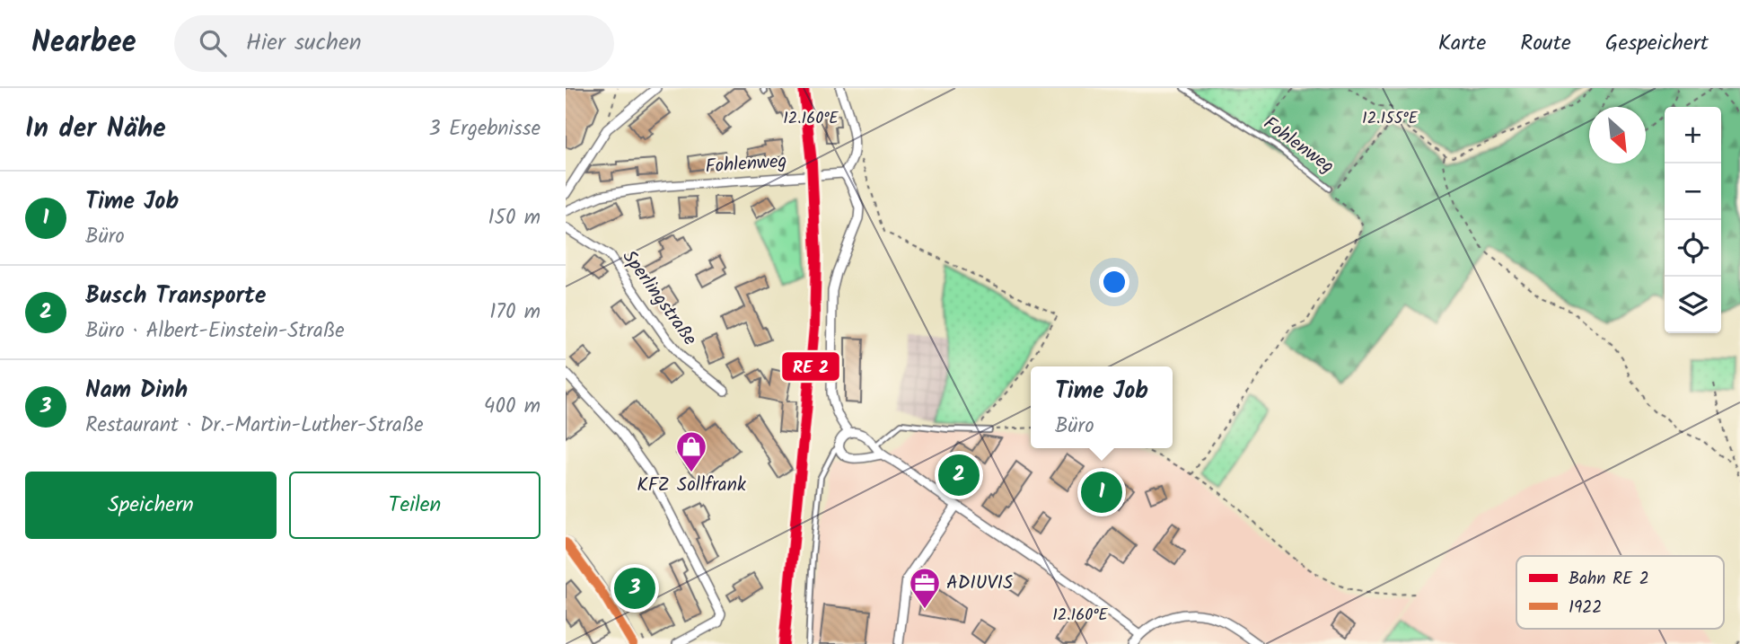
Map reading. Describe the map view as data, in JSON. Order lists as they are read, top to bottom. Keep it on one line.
{"streets":{"street":["Fohlenweg","Sperlingstraße"]},"places":{"shop":["KFZ Sollfrank"],"office":["ADIUVIS"]},"lines":["transit line 1922"],"legend":["Bahn RE 2","1922"],"north":"bottom right","page":{"header":"Nearbee","search":"Hier suchen","nav":["Karte","Route","Gespeichert"],"heading":["In der Nähe","3 Ergebnisse"],"map_buttons":["+","−"],"list":[{"mark":"1","name":"Time Job","note":"Büro","value":"150 m"},{"mark":"2","name":"Busch Transporte","note":"Büro · Albert-Einstein-Straße","value":"170 m"},{"mark":"3","name":"Nam Dinh","note":"Restaurant · Dr.-Martin-Luther-Straße","value":"400 m"}],"popup":["Time Job","Büro"],"pins":["2","1","3"],"buttons":["Speichern","Teilen"]},"coordinates":["12.160°E","12.155°E"]}
